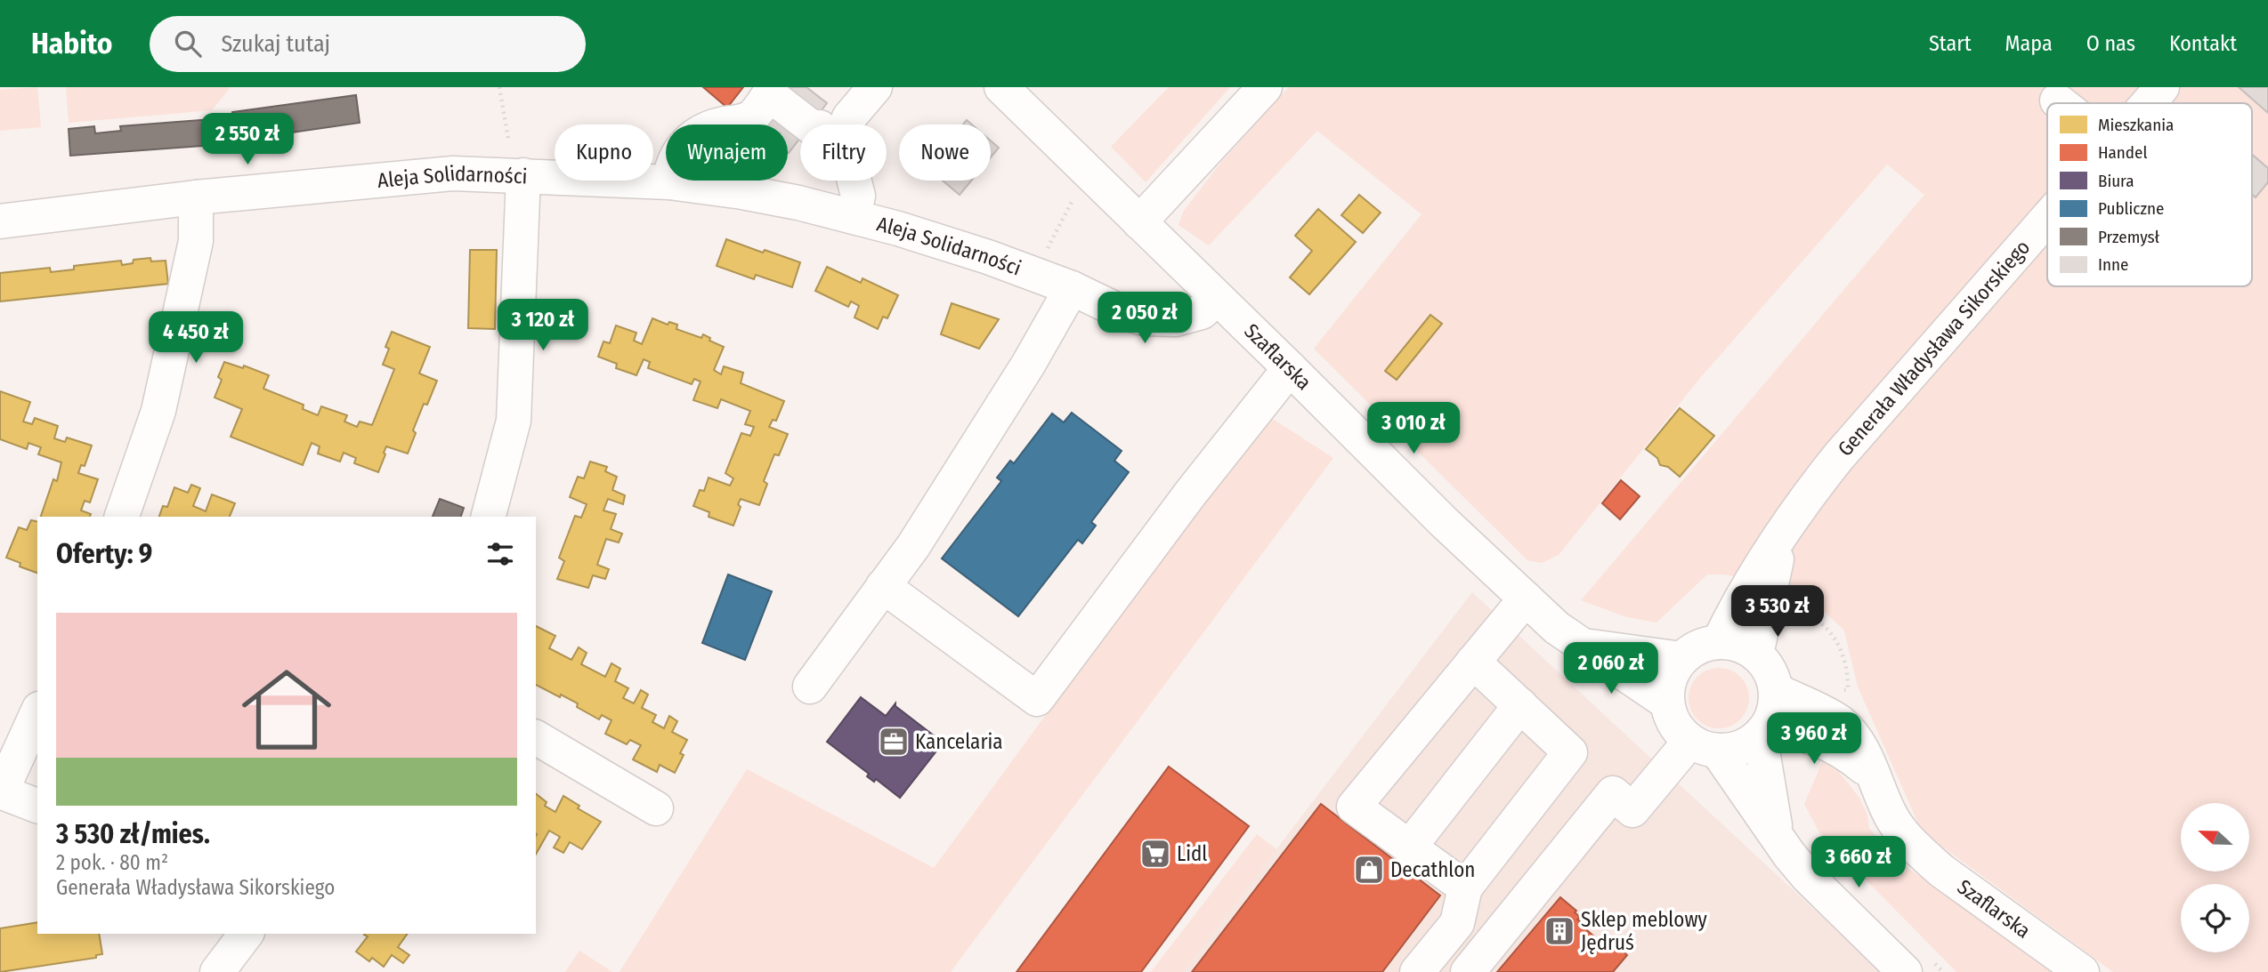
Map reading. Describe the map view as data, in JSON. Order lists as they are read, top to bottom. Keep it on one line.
{"streets":{"street":["Aleja Solidarności","Generała Władysława Sikorskiego","Szaflarska"]},"crossings":[["Aleja Solidarności","Szaflarska"],["Generała Władysława Sikorskiego","Szaflarska"]],"places":{"office":["Kancelaria"],"supermarket":["Lidl"],"shop":["Decathlon"],"building":["Sklep meblowy Jędruś"]},"legend":["Mieszkania","Handel","Biura","Publiczne","Przemysł","Inne"],"north":"left","page":{"header":"Habito","search":"Szukaj tutaj","nav":["Start","Mapa","O nas","Kontakt"],"price":["2 550 zł","2 050 zł","3 120 zł","4 450 zł","3 010 zł","3 530 zł","2 060 zł","3 960 zł","3 660 zł"],"chip":["Kupno","Wynajem","Filtry","Nowe"],"heading":"Oferty: 9","list":[{"name":"3 530 zł/mies.","note":"2 pok. · 80 m² · Generała Władysława Sikorskiego"}]}}
